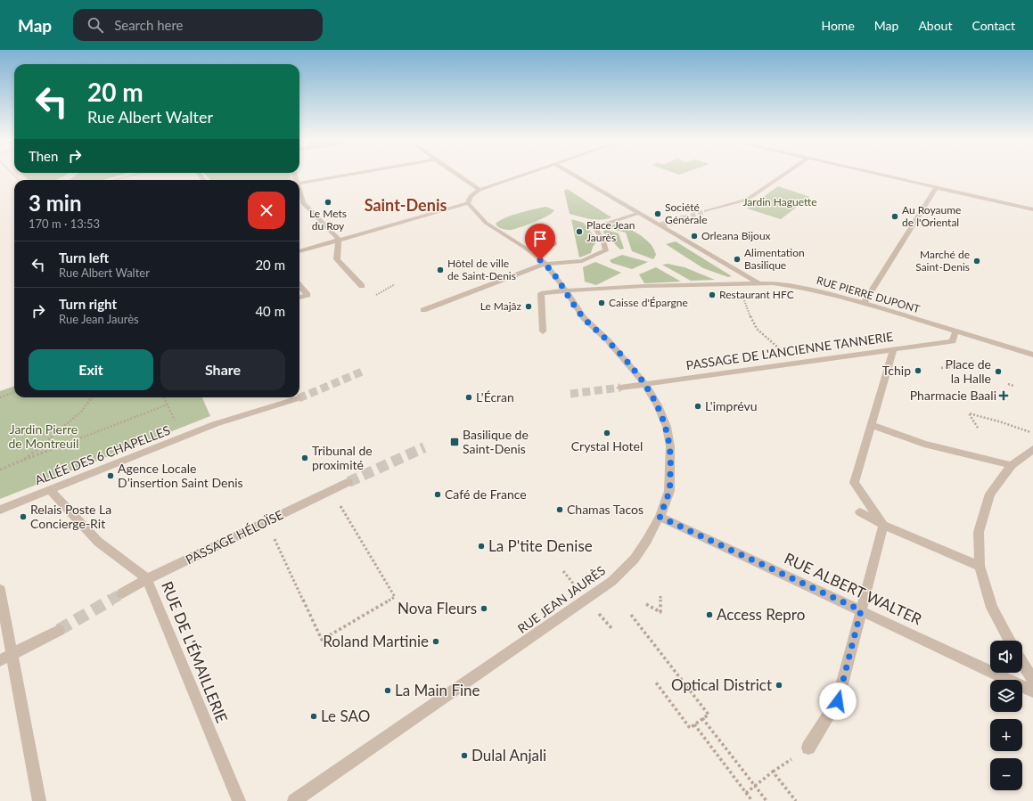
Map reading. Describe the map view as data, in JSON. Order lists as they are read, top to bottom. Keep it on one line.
{"streets":{"street":["RUE PIERRE DUPONT","PASSAGE DE L'ANCIENNE TANNERIE","ALLÉE DES 6 CHAPELLES","PASSAGE HÉLOÏSE","RUE ALBERT WALTER","RUE JEAN JAURÈS","RUE DE L'ÉMAILLERIE"]},"crossings":[["RUE PIERRE DUPONT","PASSAGE DE L'ANCIENNE TANNERIE"],["RUE PIERRE DUPONT","RUE JEAN JAURÈS"],["PASSAGE DE L'ANCIENNE TANNERIE","RUE JEAN JAURÈS"],["ALLÉE DES 6 CHAPELLES","RUE DE L'ÉMAILLERIE"],["PASSAGE HÉLOÏSE","RUE DE L'ÉMAILLERIE"],["RUE ALBERT WALTER","RUE JEAN JAURÈS"]],"districts":["Saint-Denis"],"parks":["Jardin Haguette","Jardin Pierre de Montreuil"],"places":{"other":["Le Mets du Roy","Société Générale","Au Royaume de l'Oriental","Place Jean Jaurès","Orleana Bijoux","Alimentation Basilique","Marché de Saint-Denis","Hôtel de ville de Saint-Denis","Restaurant HFC","Caisse d'Épargne","Le Majâz","Tchip","Place de la Halle","L'Écran","L'imprévu","Crystal Hotel","Tribunal de proximité","Agence Locale D’insertion Saint Denis","Café de France","Chamas Tacos","Relais Poste La Concierge-Rit","La P'tite Denise","Nova Fleurs","Access Repro","Roland Martinie","Optical District","La Main Fine","Le SAO","Dulal Anjali"],"health":["Pharmacie Baali"],"transit":["Basilique de Saint-Denis"]},"page":{"header":"Map","search":"Search here","nav":["Home","Map","About","Contact"],"turn":["20 m","Rue Albert Walter"],"then":"Then","heading":["3 min","170 m · 13:53"],"list":[{"name":"Turn left","note":"Rue Albert Walter","value":"20 m"},{"name":"Turn right","note":"Rue Jean Jaurès","value":"40 m"}],"buttons":["Exit","Share"],"map_buttons":["+","−"]}}
